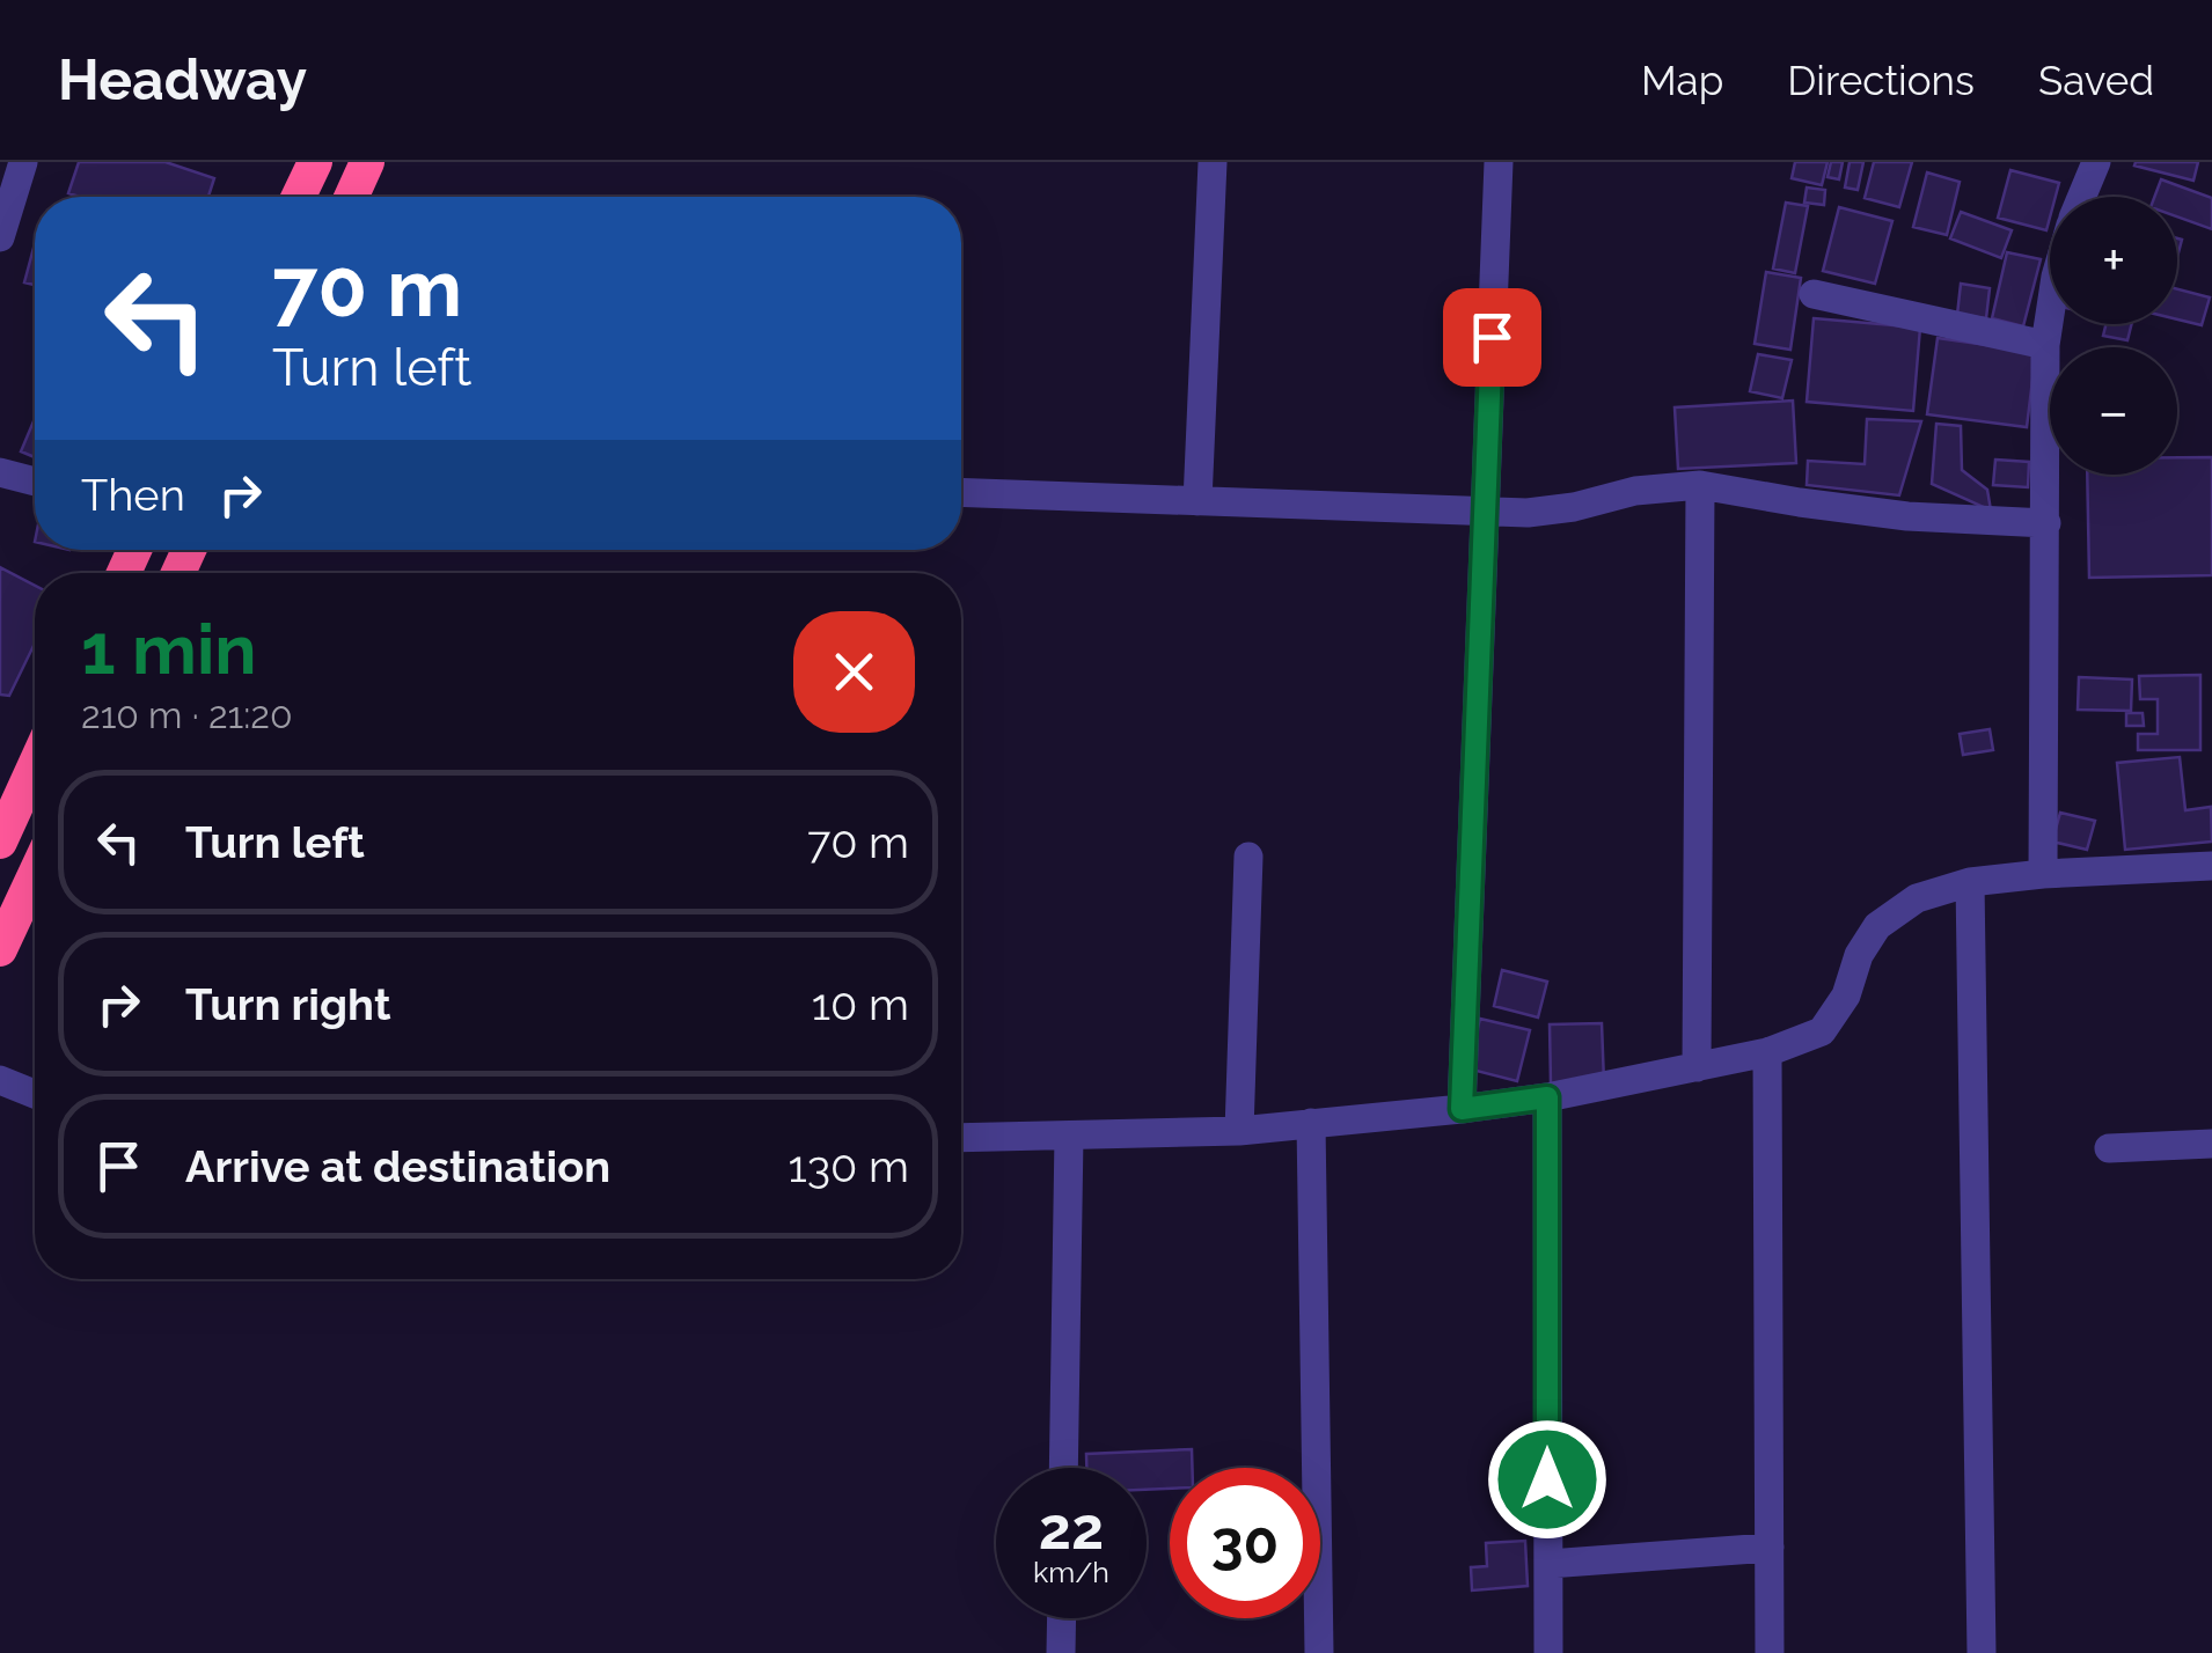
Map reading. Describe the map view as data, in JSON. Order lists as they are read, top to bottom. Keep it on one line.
{"page":{"header":"Headway","nav":["Map","Directions","Saved"],"map_buttons":["+","−"],"turn":["70 m","Turn left"],"then":"Then","heading":["1 min","210 m · 21:20"],"list":[{"name":"Turn left","value":"70 m"},{"name":"Turn right","value":"10 m"},{"name":"Arrive at destination","value":"130 m"}],"speed":"22 km/h","limit":"30"}}
